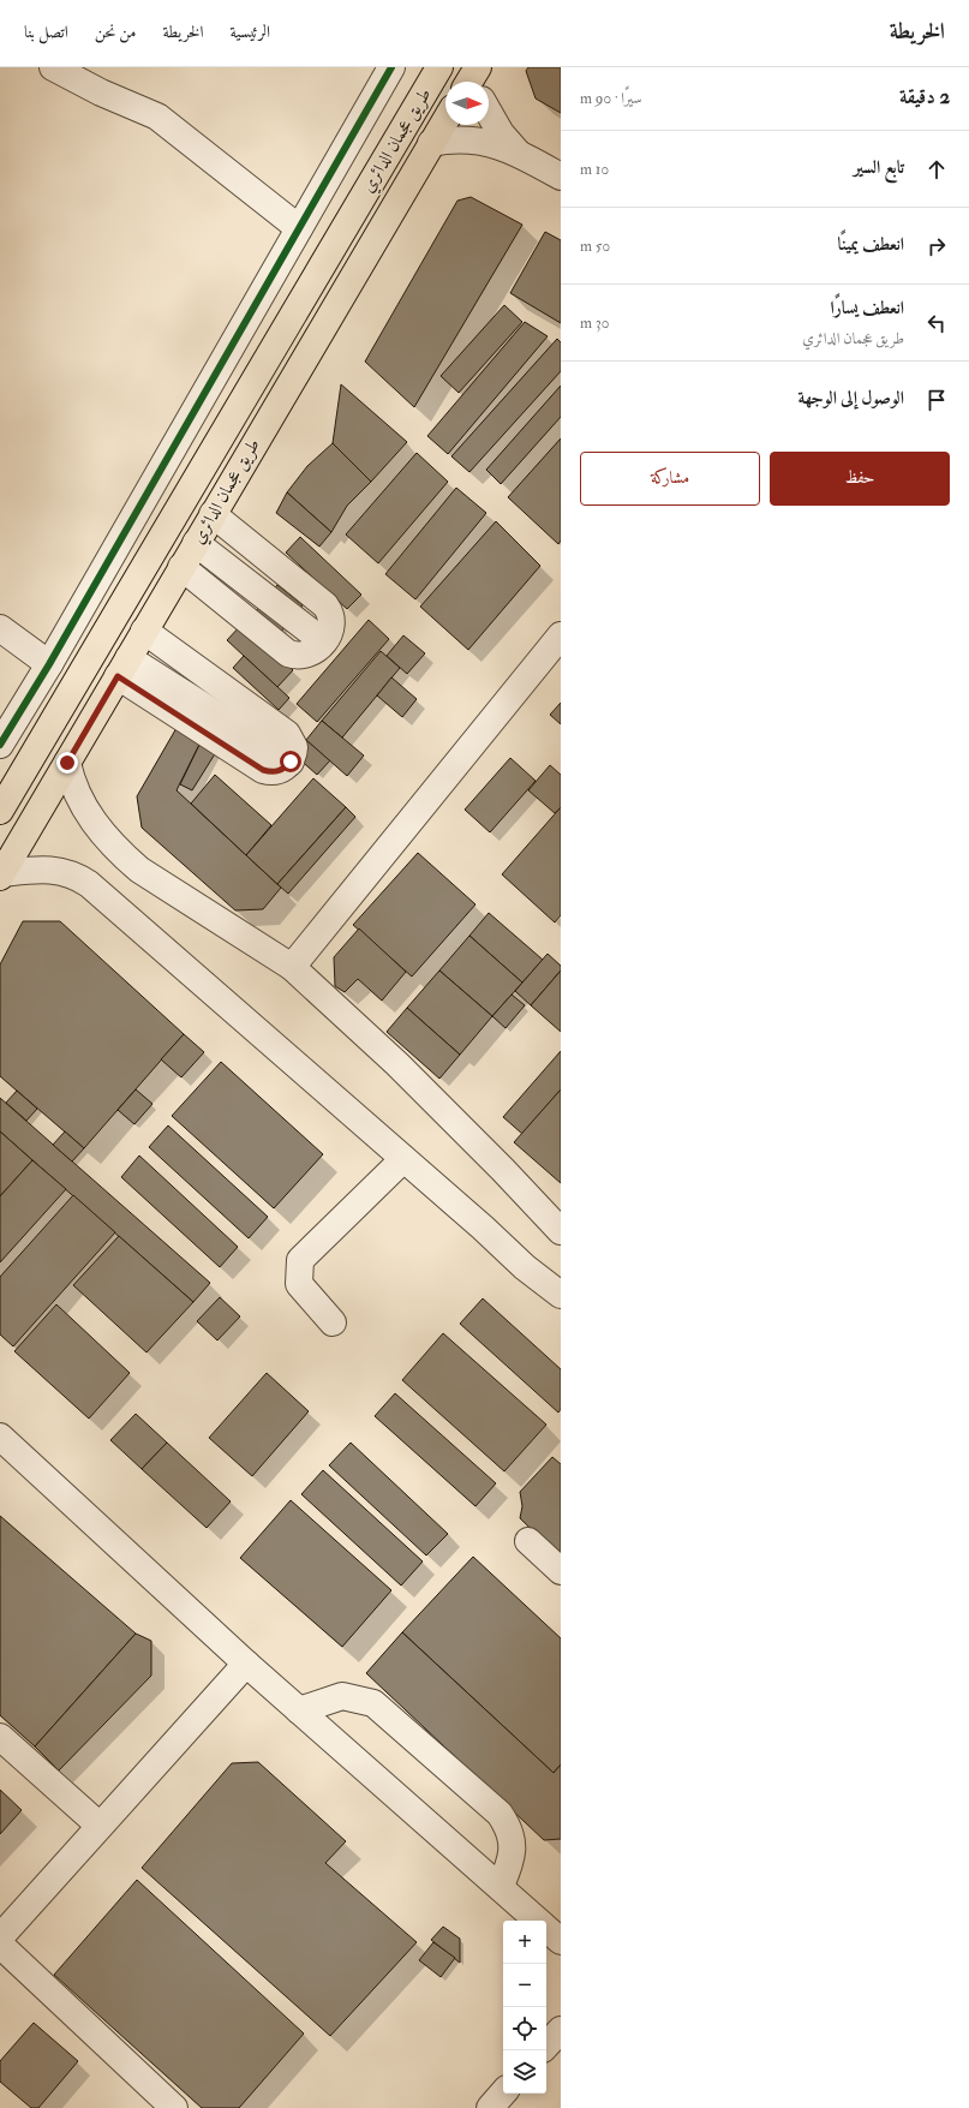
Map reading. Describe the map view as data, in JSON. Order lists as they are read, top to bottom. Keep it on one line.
{"streets":{"main road":["طريق عجمان الدائري"]},"north":"right","page":{"header":"الخريطة","nav":["الرئيسية","الخريطة","من نحن","اتصل بنا"],"heading":["2 دقيقة","سيرًا · 90 m"],"list":[["تابع السير","10 m"],["انعطف يمينًا","50 m"],["انعطف يسارًا","طريق عجمان الدائري","30 m"],"الوصول إلى الوجهة"],"buttons":["حفظ","مشاركة"],"map_buttons":["+","−"]}}
